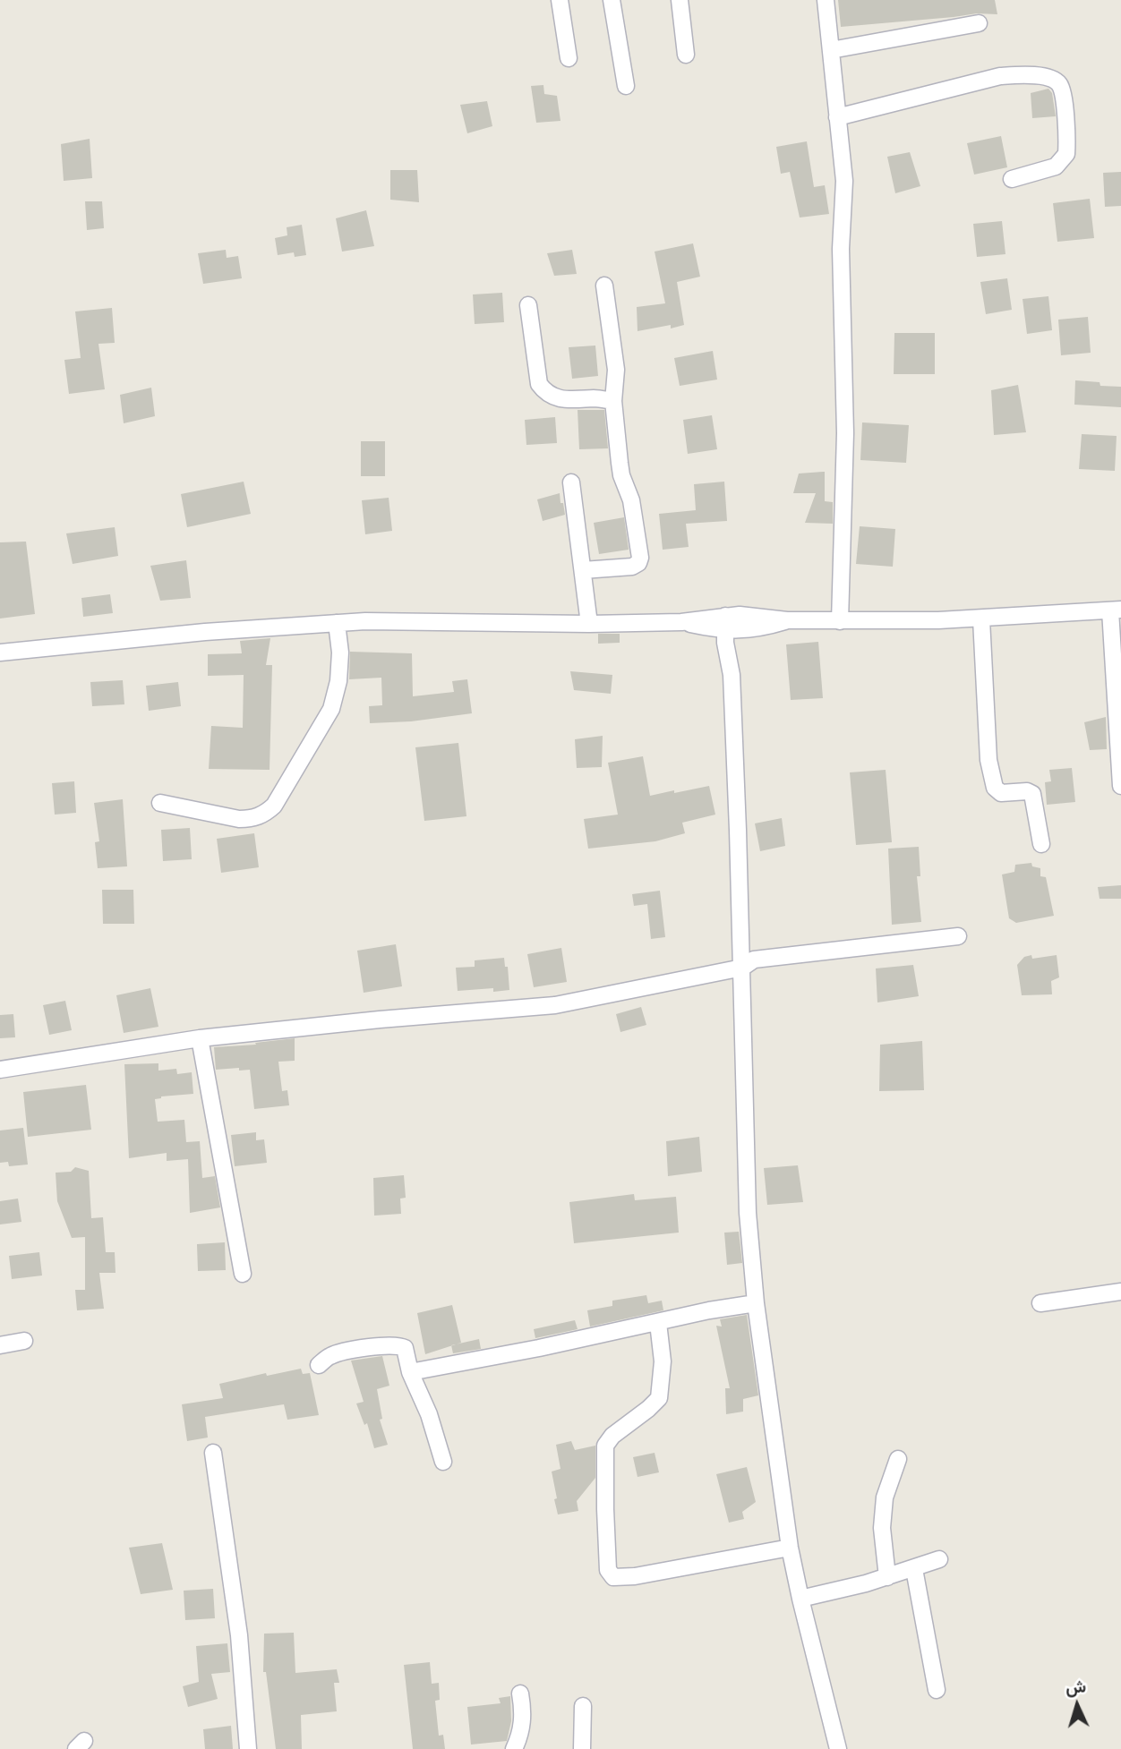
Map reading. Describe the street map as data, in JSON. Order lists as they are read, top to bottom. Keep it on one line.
{"north":"top"}
